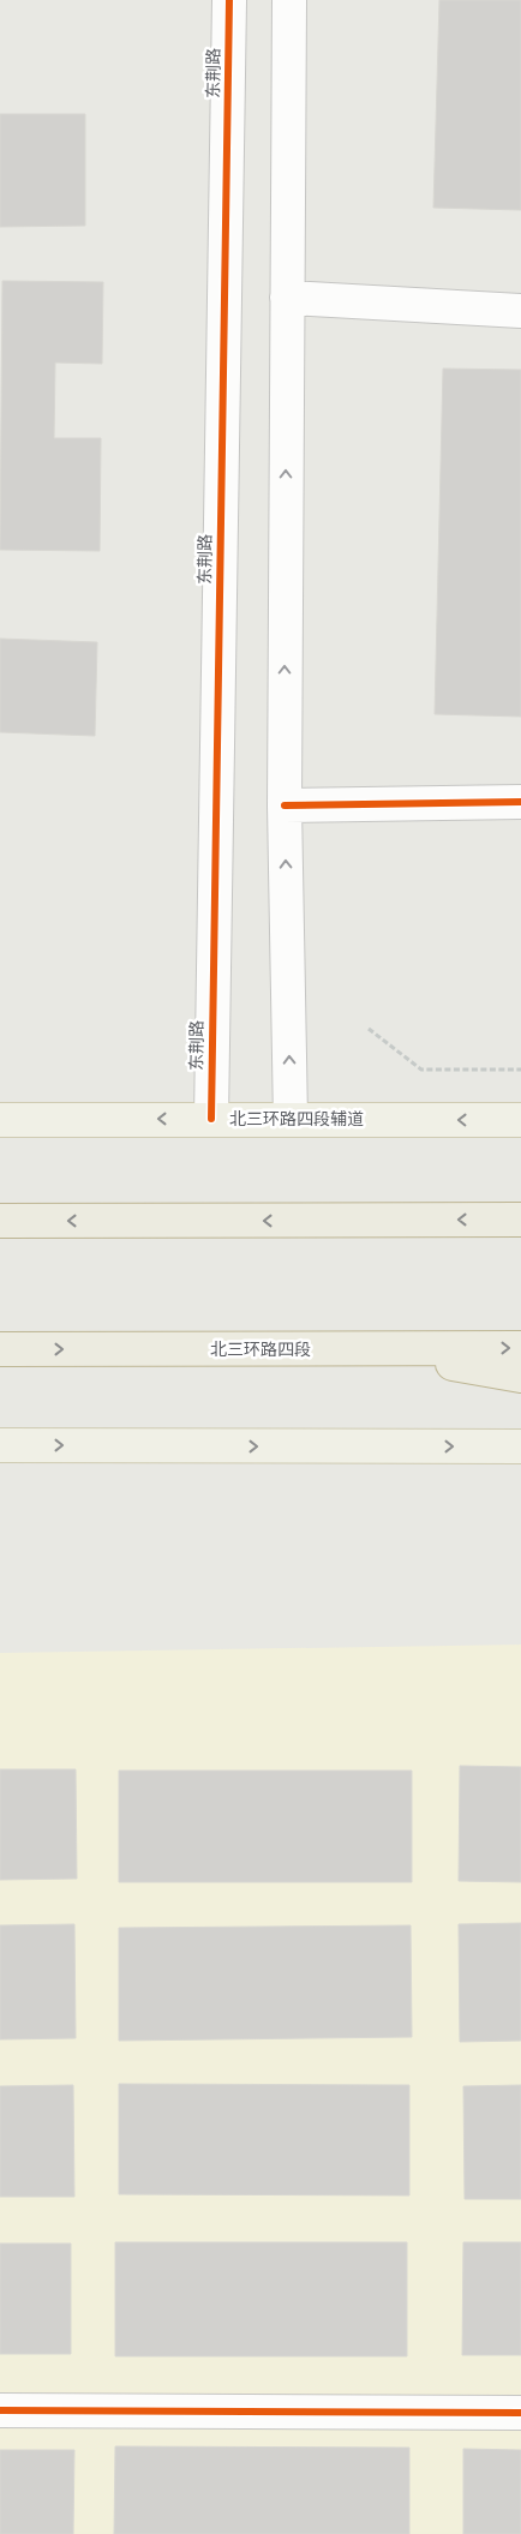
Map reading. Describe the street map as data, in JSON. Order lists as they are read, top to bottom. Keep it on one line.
{"streets":{"highway":["北三环路四段"],"main road":["北三环路四段辅道"],"street":["东荆路"]},"crossings":[["东荆路","北三环路四段辅道"]],"one_way":["北三环路四段辅道"]}
